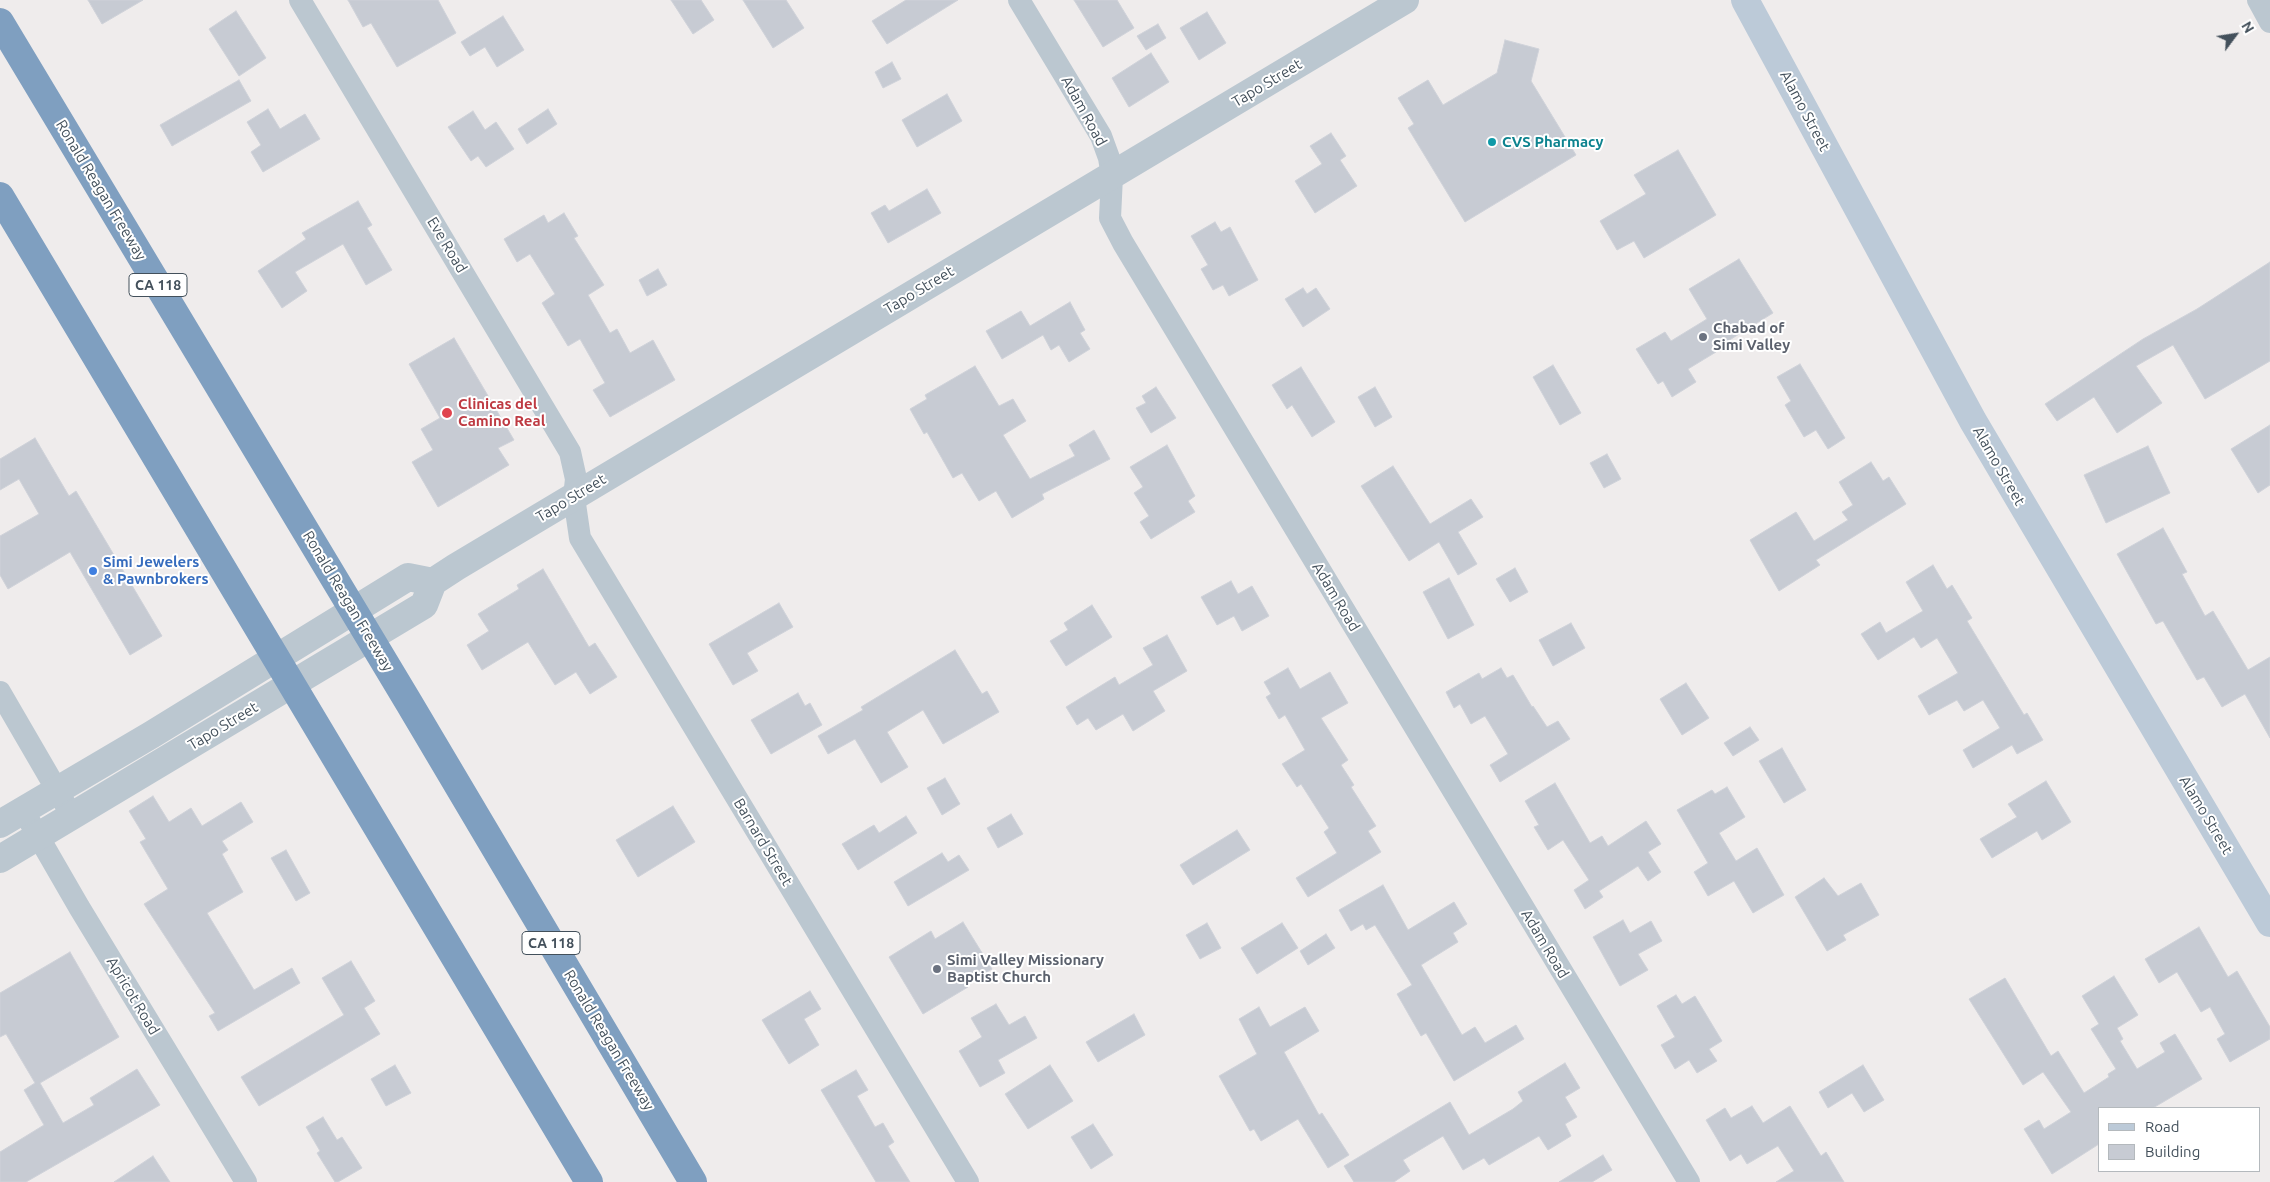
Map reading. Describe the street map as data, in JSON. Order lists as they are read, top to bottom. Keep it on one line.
{"streets":{"highway":["Ronald Reagan Freeway","CA 118"],"main road":["Alamo Street"],"street":["Tapo Street","Adam Road","Eve Road","Barnard Street","Apricot Road"]},"crossings":[["Tapo Street","Adam Road"],["Tapo Street","Eve Road"],["Tapo Street","Barnard Street"],["Tapo Street","Apricot Road"],["Eve Road","Barnard Street"]],"places":["CVS Pharmacy","Chabad of Simi Valley","Clinicas del Camino Real","Simi Jewelers & Pawnbrokers","Simi Valley Missionary Baptist Church"],"legend":["Road","Building"],"north":"top right"}
